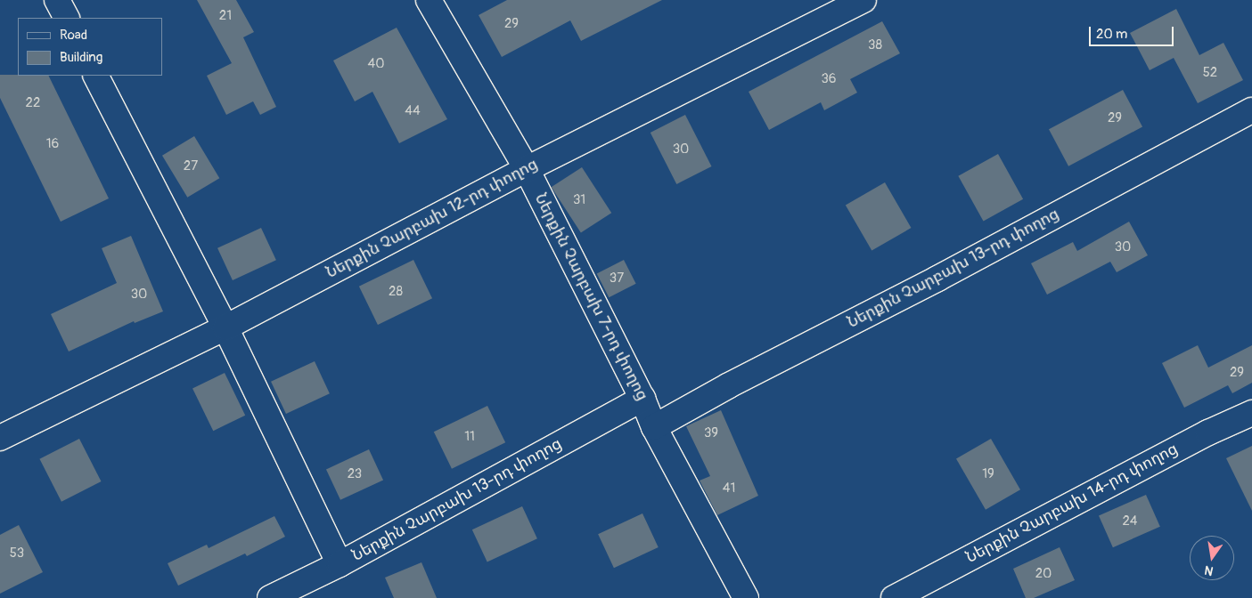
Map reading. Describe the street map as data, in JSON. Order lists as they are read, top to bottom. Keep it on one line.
{"streets":{"street":["Ներքին Չարբախ 12-րդ փողոց","Ներքին Չարբախ 13-րդ փողոց","Ներքին Չարբախ 7-րդ փողոց","Ներքին Չարբախ 14-րդ փողոց"]},"crossings":[["Ներքին Չարբախ 12-րդ փողոց","Ներքին Չարբախ 7-րդ փողոց"],["Ներքին Չարբախ 13-րդ փողոց","Ներքին Չարբախ 7-րդ փողոց"]],"house_numbers":["21","29","38","40","52","36","22","44","29","16","30","27","31","30","37","28","30","29","39","11","23","19","41","24","53","20"],"legend":["Road","Building"],"scale_bar":"20 m","north":"bottom"}
